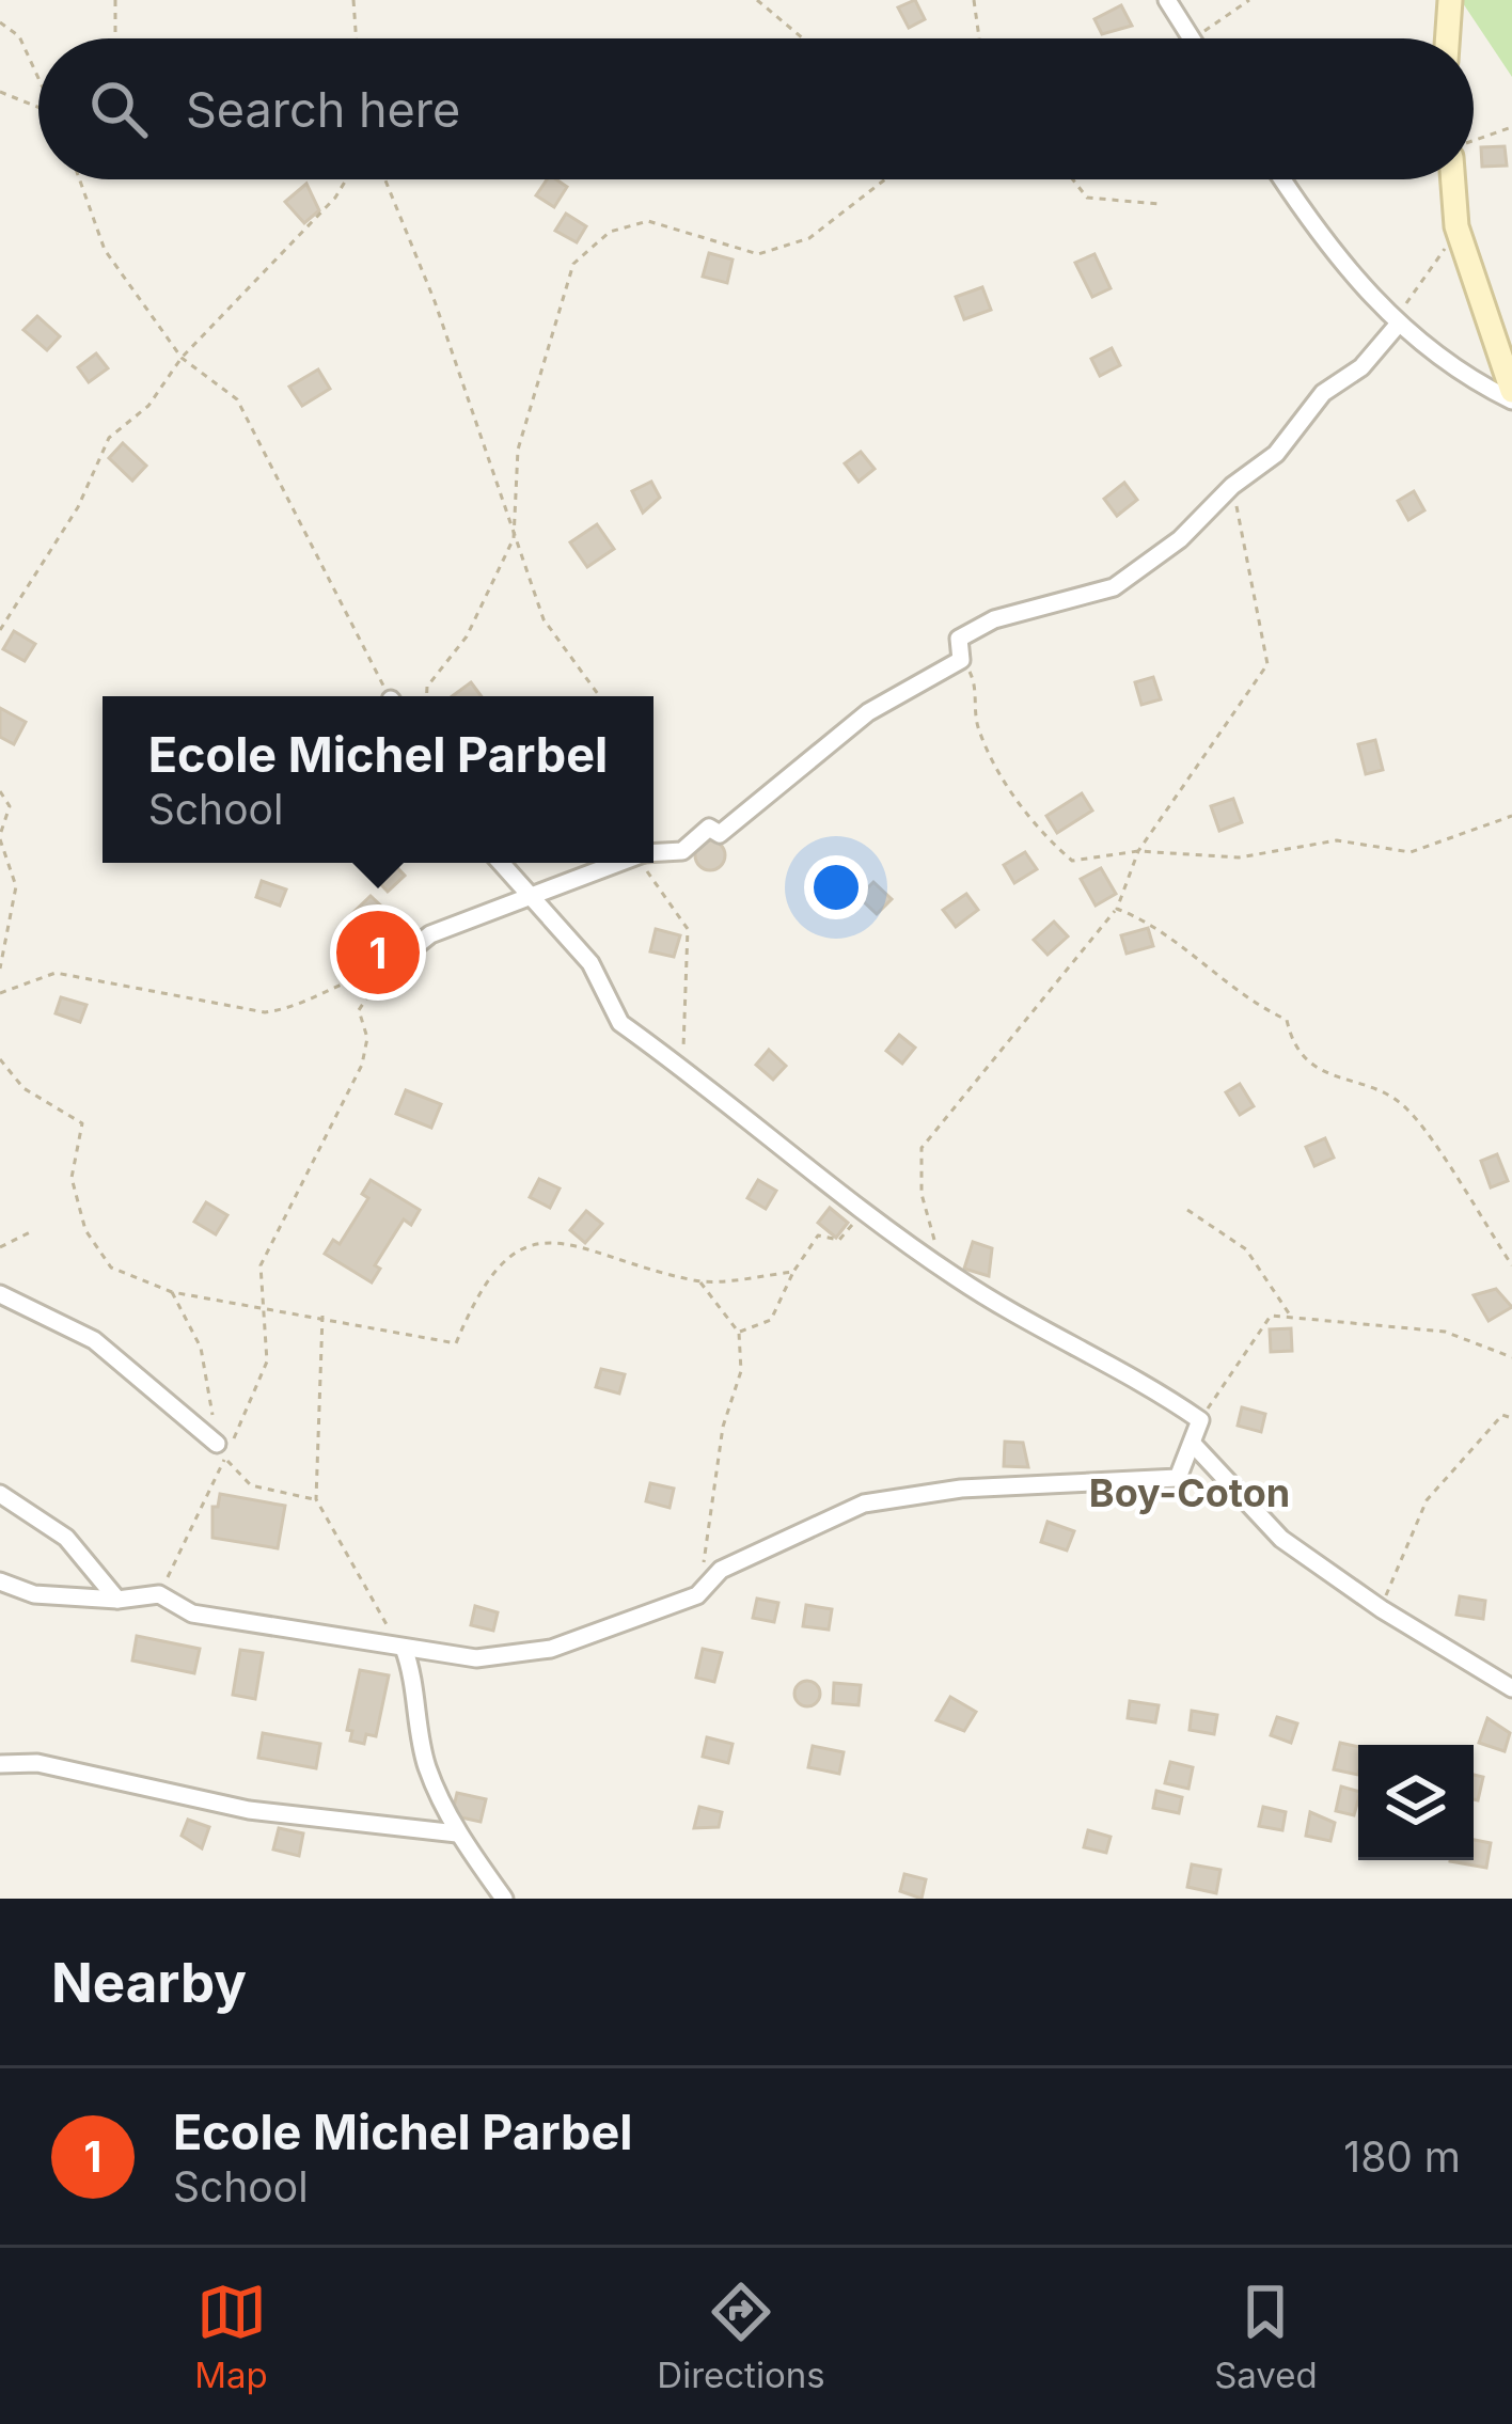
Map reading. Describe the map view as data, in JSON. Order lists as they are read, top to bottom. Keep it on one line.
{"districts":["Boy-Coton"],"page":{"search":"Search here","popup":["Ecole Michel Parbel","School"],"pins":"1","heading":"Nearby","list":[{"mark":"1","name":"Ecole Michel Parbel","note":"School","value":"180 m"}],"nav":["Map","Directions","Saved"]}}
